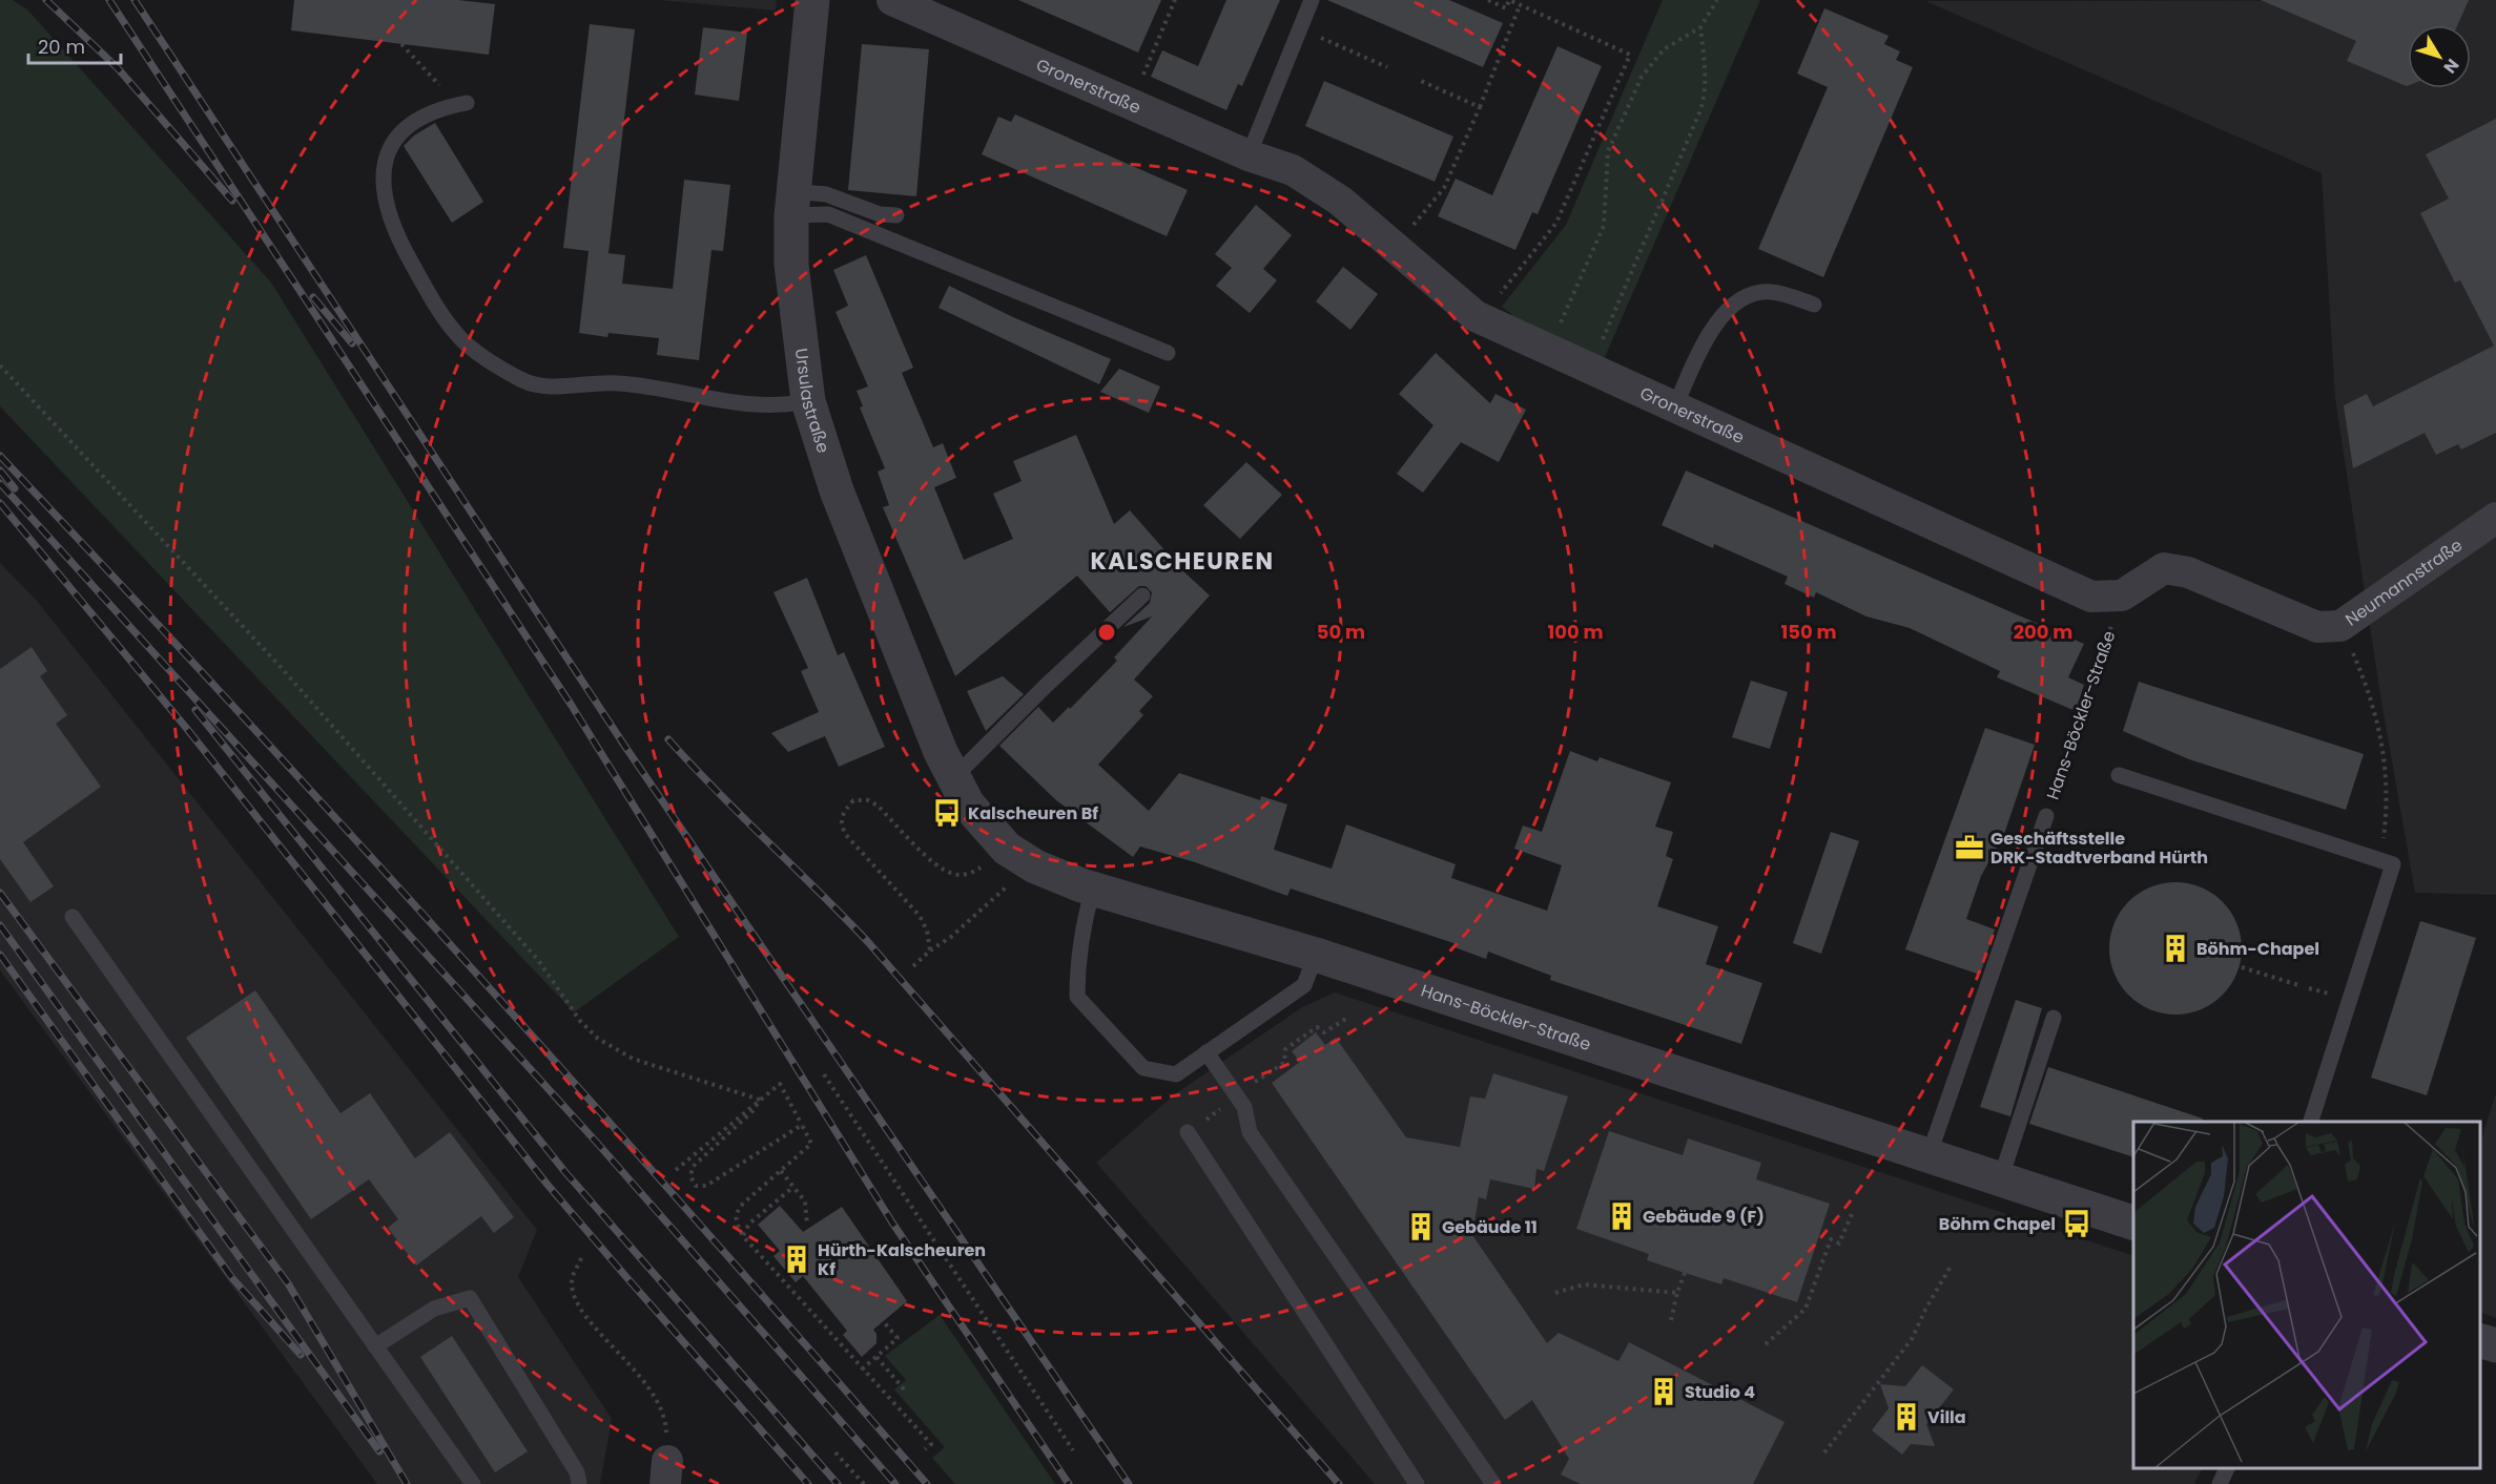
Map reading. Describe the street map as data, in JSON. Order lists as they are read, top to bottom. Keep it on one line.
{"streets":{"street":["Gronerstraße","Ursulastraße","Neumannstraße","Hans-Böckler-Straße"]},"crossings":[["Gronerstraße","Neumannstraße"],["Gronerstraße","Hans-Böckler-Straße"],["Ursulastraße","Hans-Böckler-Straße"],["Neumannstraße","Hans-Böckler-Straße"]],"districts":["KALSCHEUREN"],"places":{"bus stop":["Kalscheuren Bf","Böhm Chapel"],"office":["Geschäftsstelle DRK-Stadtverband Hürth"],"building":["Böhm-Chapel","Gebäude 9 (F)","Gebäude 11","Hürth-Kalscheuren Kf","Studio 4","Villa"]},"scale_bar":"20 m","north":"bottom right","rings":["50 m","100 m","150 m","200 m"]}
